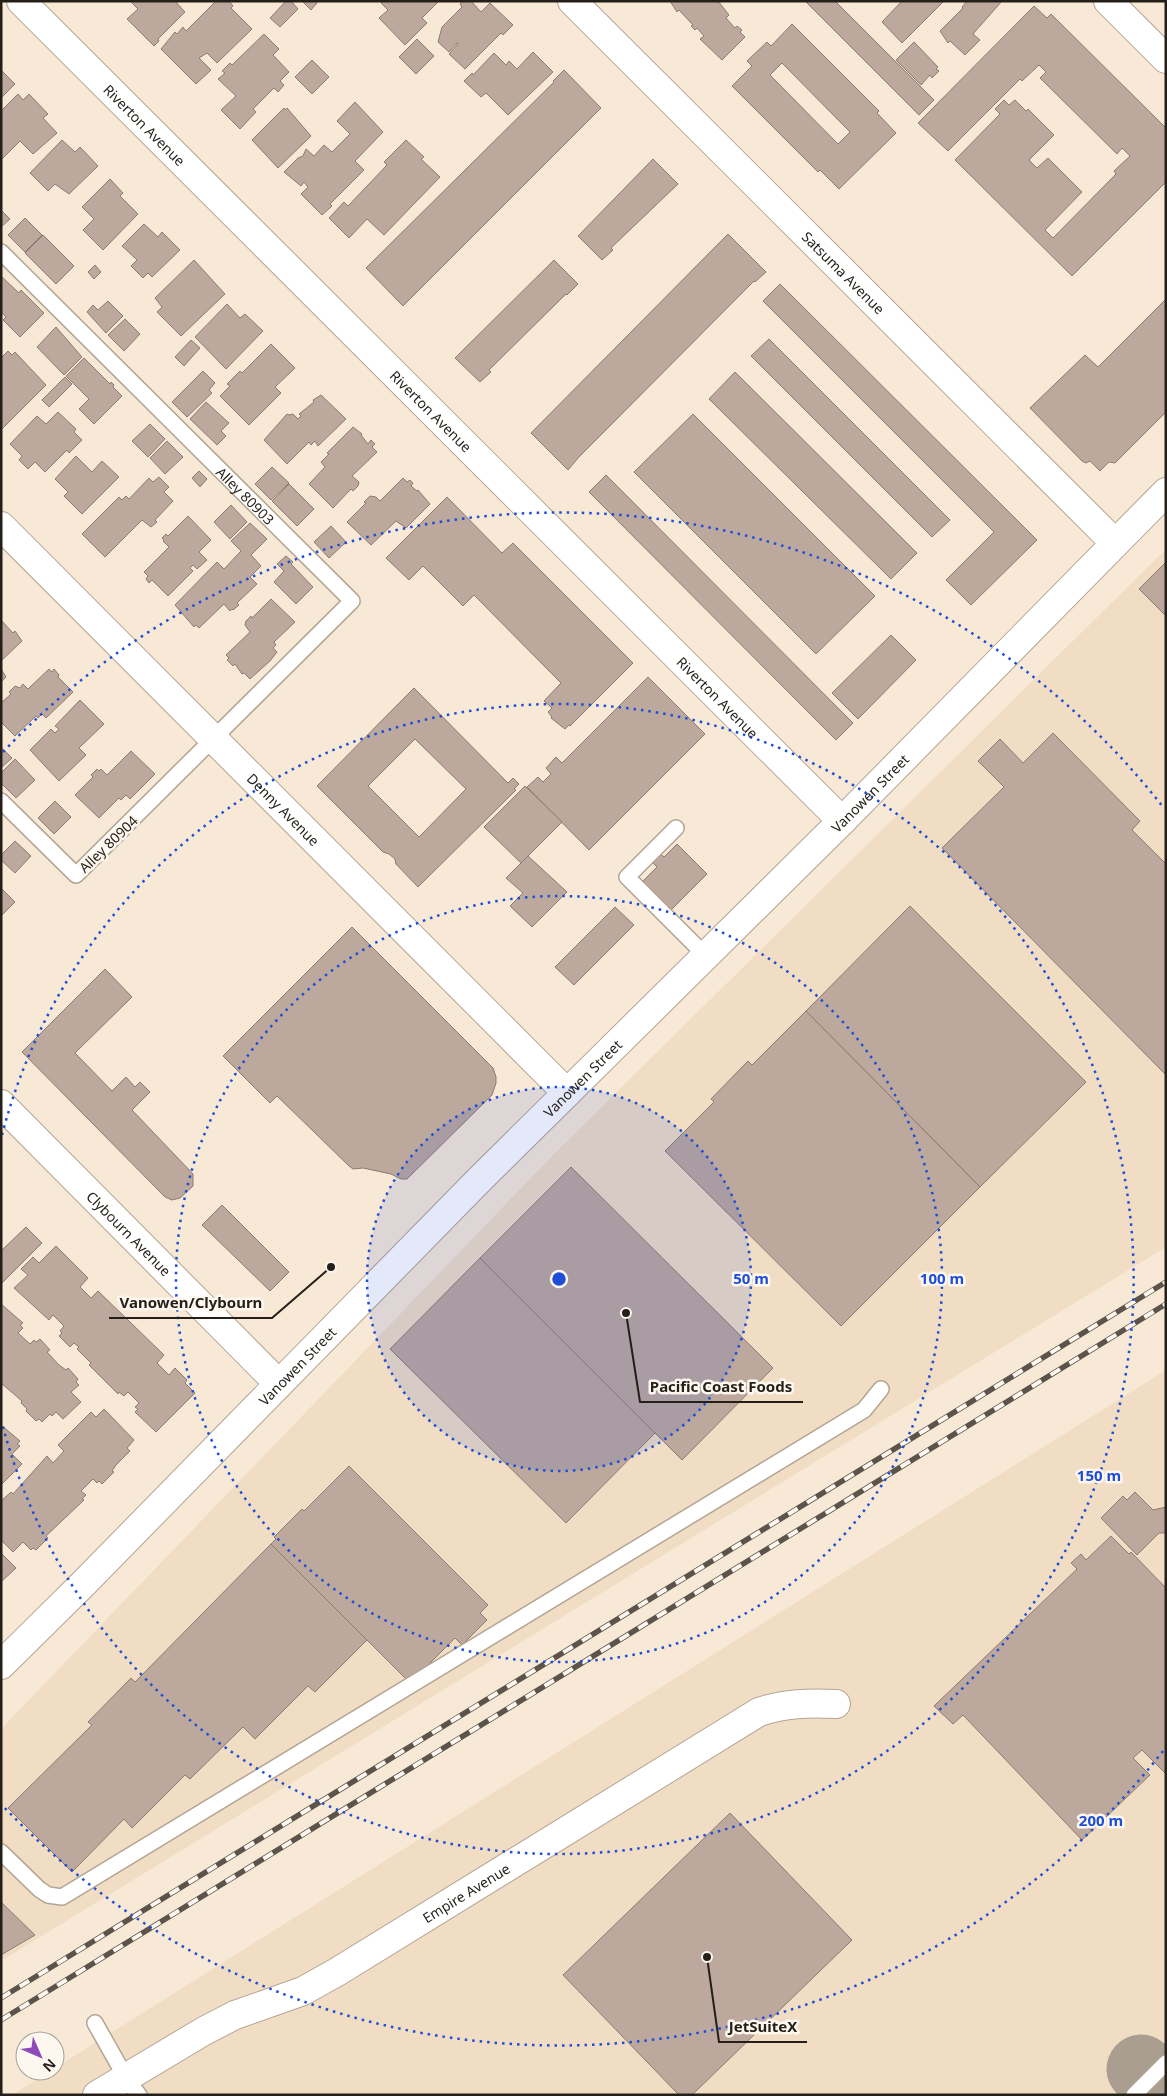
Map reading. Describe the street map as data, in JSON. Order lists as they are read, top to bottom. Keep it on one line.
{"streets":{"street":["Riverton Avenue","Satsuma Avenue","Vanowen Street","Denny Avenue","Clybourn Avenue","Empire Avenue"],"lane":["Alley 80903","Alley 80904"]},"crossings":[["Riverton Avenue","Vanowen Street"],["Satsuma Avenue","Vanowen Street"],["Alley 80903","Denny Avenue"],["Alley 80903","Alley 80904"],["Vanowen Street","Denny Avenue"],["Vanowen Street","Clybourn Avenue"],["Denny Avenue","Alley 80904"]],"places":["Vanowen/Clybourn","Pacific Coast Foods","JetSuiteX"],"north":"bottom right","rings":["50 m","100 m","150 m","200 m"]}
